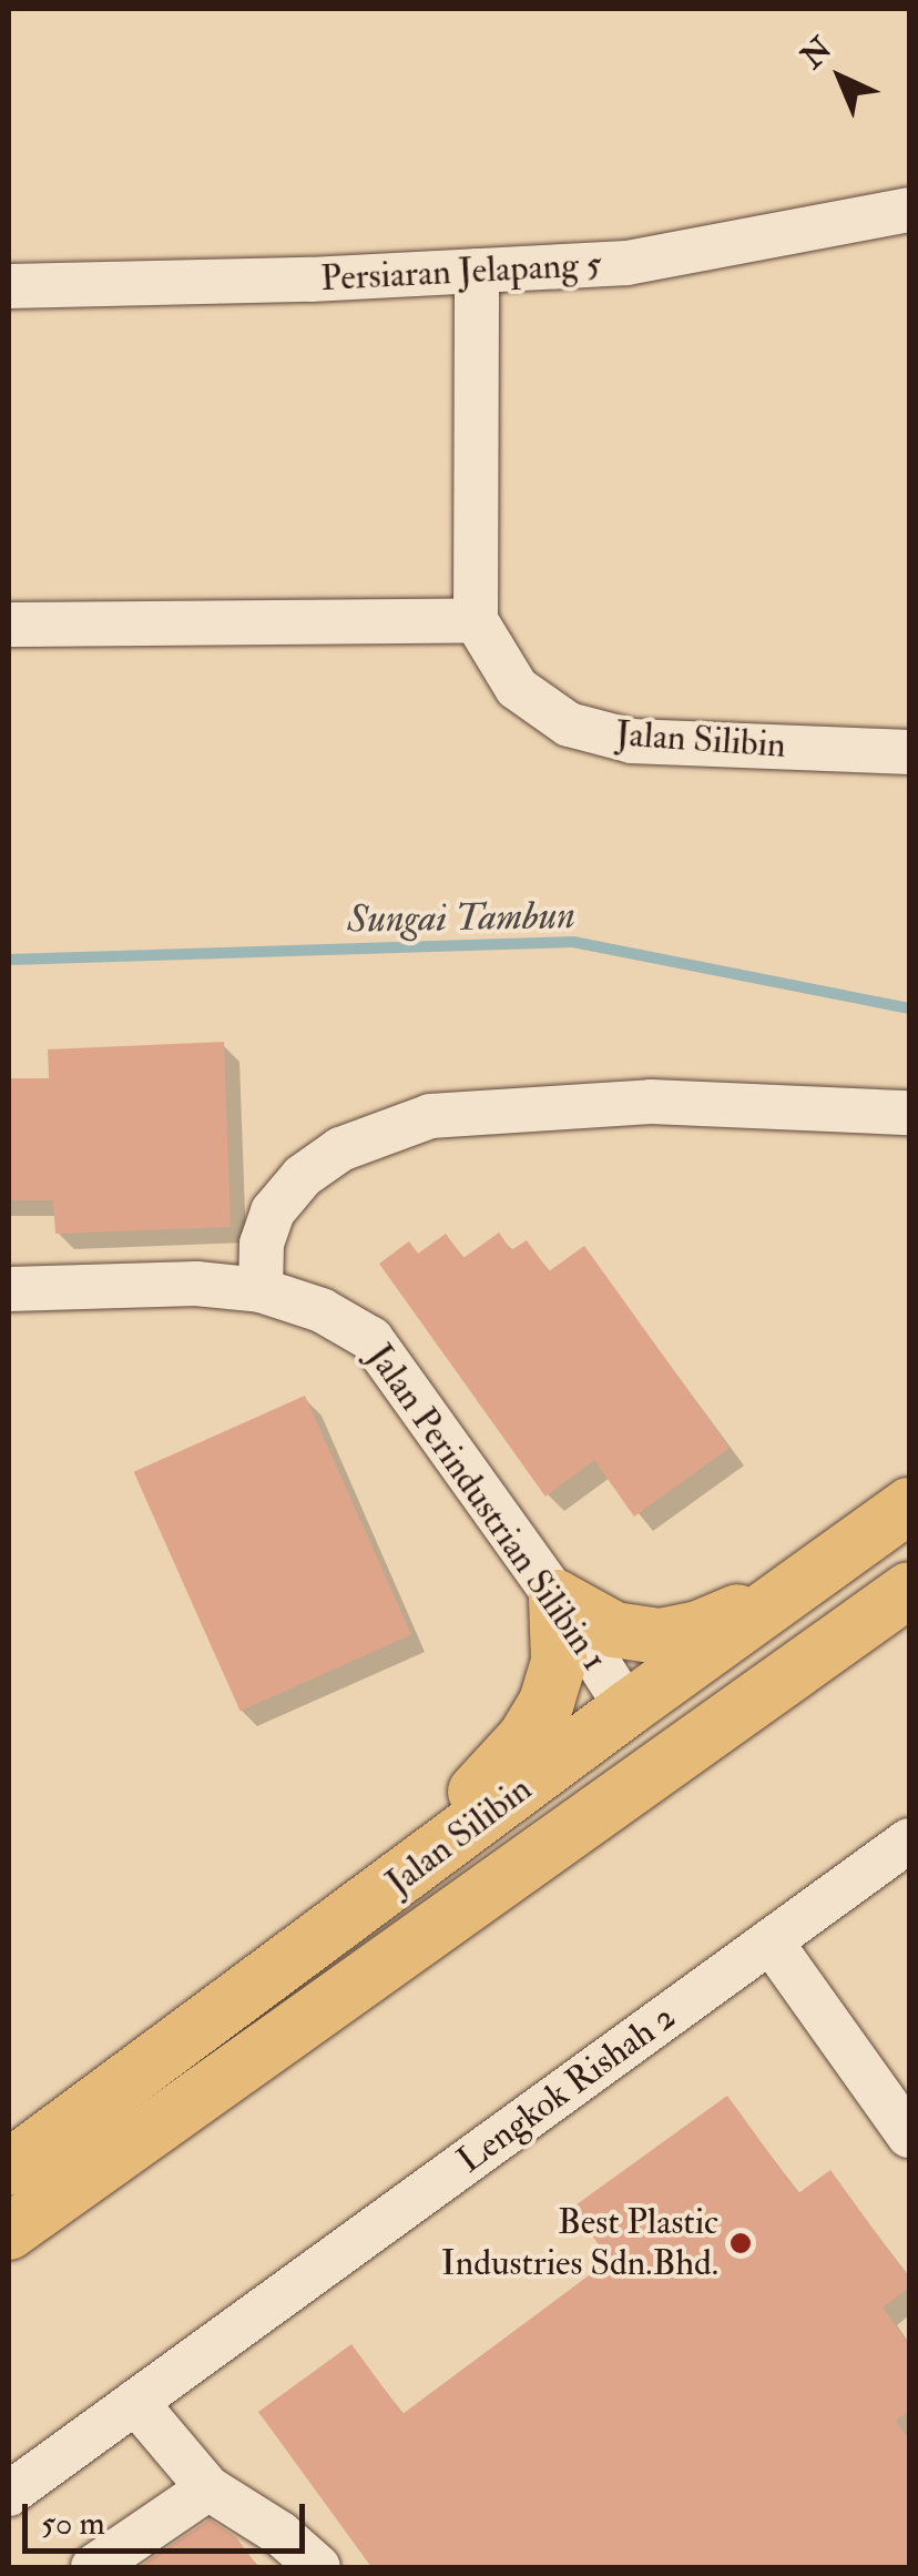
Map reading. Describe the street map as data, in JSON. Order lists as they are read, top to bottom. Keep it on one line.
{"streets":{"main road":["Jalan Silibin"],"street":["Persiaran Jelapang 5","Jalan Perindustrian Silibin 1","Lengkok Rishah 2"]},"crossings":[["Jalan Silibin","Jalan Perindustrian Silibin 1"]],"water":["Sungai Tambun"],"places":["Best Plastic Industries Sdn.Bhd."],"scale_bar":"50 m","north":"top left"}
